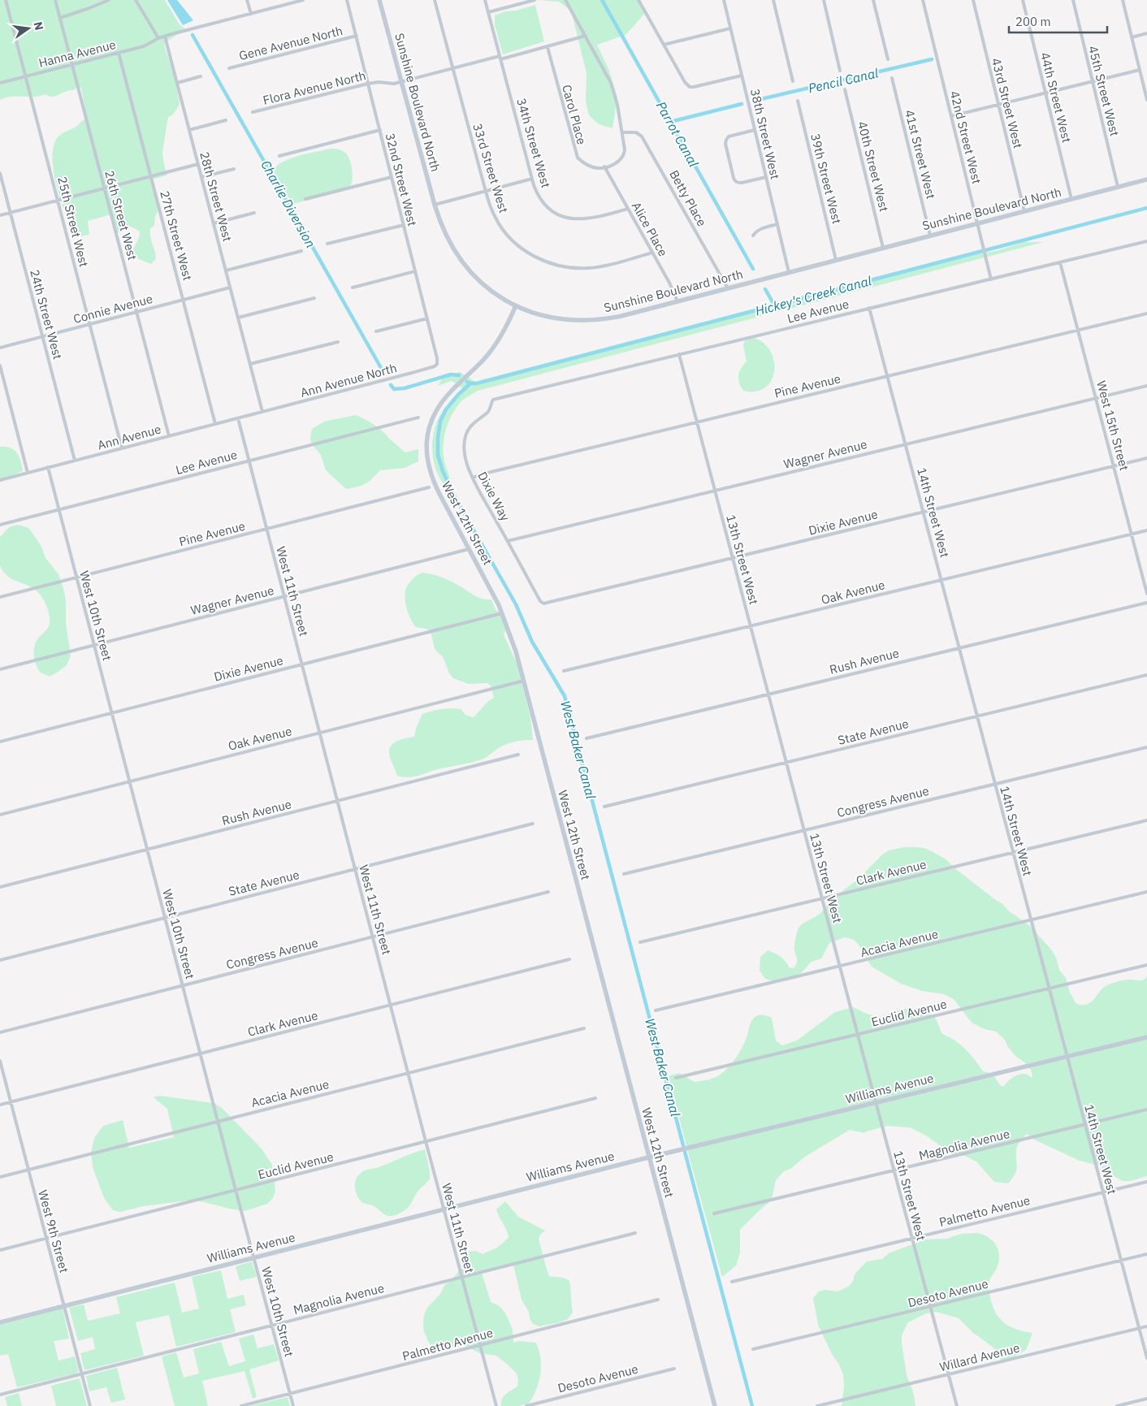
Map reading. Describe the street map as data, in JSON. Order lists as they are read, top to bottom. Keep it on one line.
{"streets":{"street":["Gene Avenue North","Hanna Avenue","Flora Avenue North","45th Street West","44th Street West","Sunshine Boulevard North","43rd Street West","Carol Place","38th Street West","42nd Street West","34th Street West","41st Street West","40th Street West","33rd Street West","39th Street West","32nd Street West","28th Street West","Betty Place","26th Street West","25th Street West","Alice Place","27th Street West","Connie Avenue","Lee Avenue","24th Street West","Ann Avenue North","Pine Avenue","West 15th Street","Ann Avenue","Wagner Avenue","Dixie Way","14th Street West","Dixie Avenue","West 12th Street","13th Street West","West 11th Street","Oak Avenue","West 10th Street","Rush Avenue","State Avenue","Congress Avenue","Clark Avenue","Acacia Avenue","Euclid Avenue","Williams Avenue","Magnolia Avenue","Palmetto Avenue","West 9th Street","Desoto Avenue","Willard Avenue"]},"crossings":[["Gene Avenue North","32nd Street West"],["Hanna Avenue","26th Street West"],["Hanna Avenue","25th Street West"],["Hanna Avenue","27th Street West"],["Flora Avenue North","Sunshine Boulevard North"],["Flora Avenue North","Carol Place"],["Flora Avenue North","34th Street West"],["Flora Avenue North","33rd Street West"],["Flora Avenue North","32nd Street West"],["45th Street West","Sunshine Boulevard North"],["44th Street West","Sunshine Boulevard North"],["Sunshine Boulevard North","43rd Street West"],["Sunshine Boulevard North","38th Street West"],["Sunshine Boulevard North","42nd Street West"],["Sunshine Boulevard North","41st Street West"],["Sunshine Boulevard North","40th Street West"],["Sunshine Boulevard North","39th Street West"],["Sunshine Boulevard North","Betty Place"],["Sunshine Boulevard North","Alice Place"],["Sunshine Boulevard North","West 12th Street"],["Carol Place","Alice Place"],["42nd Street West","Lee Avenue"],["34th Street West","Alice Place"],["33rd Street West","Alice Place"],["32nd Street West","Ann Avenue North"],["28th Street West","Connie Avenue"],["28th Street West","Ann Avenue North"],["28th Street West","Ann Avenue"],["26th Street West","Connie Avenue"],["26th Street West","Ann Avenue"],["25th Street West","Connie Avenue"],["25th Street West","Ann Avenue"],["27th Street West","Connie Avenue"],["27th Street West","Ann Avenue"],["Connie Avenue","24th Street West"],["Lee Avenue","West 15th Street"],["Lee Avenue","Dixie Way"],["Lee Avenue","14th Street West"],["Lee Avenue","13th Street West"],["Lee Avenue","West 11th Street"],["Lee Avenue","West 10th Street"],["24th Street West","Ann Avenue"],["Ann Avenue North","Ann Avenue"],["Pine Avenue","West 15th Street"],["Pine Avenue","Dixie Way"],["Pine Avenue","14th Street West"],["Pine Avenue","13th Street West"],["Pine Avenue","West 11th Street"],["Pine Avenue","West 10th Street"],["West 15th Street","Wagner Avenue"],["West 15th Street","Dixie Avenue"],["West 15th Street","Oak Avenue"],["Ann Avenue","West 11th Street"],["Ann Avenue","West 10th Street"],["Wagner Avenue","Dixie Way"],["Wagner Avenue","14th Street West"],["Wagner Avenue","West 12th Street"],["Wagner Avenue","13th Street West"],["Wagner Avenue","West 11th Street"],["Wagner Avenue","West 10th Street"],["Dixie Way","Dixie Avenue"],["14th Street West","Dixie Avenue"],["14th Street West","Oak Avenue"],["14th Street West","Rush Avenue"],["14th Street West","State Avenue"],["14th Street West","Congress Avenue"],["14th Street West","Clark Avenue"],["14th Street West","Acacia Avenue"],["14th Street West","Euclid Avenue"],["14th Street West","Williams Avenue"],["14th Street West","Magnolia Avenue"],["14th Street West","Palmetto Avenue"],["14th Street West","Desoto Avenue"],["14th Street West","Willard Avenue"],["Dixie Avenue","West 12th Street"],["Dixie Avenue","13th Street West"],["Dixie Avenue","West 11th Street"],["Dixie Avenue","West 10th Street"],["West 12th Street","Oak Avenue"],["West 12th Street","Williams Avenue"],["13th Street West","Oak Avenue"],["13th Street West","Rush Avenue"],["13th Street West","State Avenue"],["13th Street West","Congress Avenue"],["13th Street West","Clark Avenue"],["13th Street West","Acacia Avenue"],["13th Street West","Euclid Avenue"],["13th Street West","Williams Avenue"],["13th Street West","Magnolia Avenue"],["13th Street West","Palmetto Avenue"],["13th Street West","Desoto Avenue"],["13th Street West","Willard Avenue"],["West 11th Street","Oak Avenue"],["West 11th Street","Rush Avenue"],["West 11th Street","State Avenue"],["West 11th Street","Congress Avenue"],["West 11th Street","Clark Avenue"],["West 11th Street","Acacia Avenue"],["West 11th Street","Euclid Avenue"],["West 11th Street","Williams Avenue"],["West 11th Street","Magnolia Avenue"],["West 11th Street","Palmetto Avenue"],["Oak Avenue","West 10th Street"],["West 10th Street","Rush Avenue"],["West 10th Street","State Avenue"],["West 10th Street","Congress Avenue"],["West 10th Street","Clark Avenue"],["West 10th Street","Acacia Avenue"],["West 10th Street","Euclid Avenue"],["West 10th Street","Williams Avenue"],["West 10th Street","Magnolia Avenue"],["West 10th Street","Palmetto Avenue"],["Clark Avenue","West 9th Street"],["Acacia Avenue","West 9th Street"],["Euclid Avenue","West 9th Street"],["Williams Avenue","West 9th Street"],["Magnolia Avenue","West 9th Street"]],"water":["Pencil Canal","Parrot Canal","Charlie Diversion","Hickey's Creek Canal","West Baker Canal"],"scale_bar":"200 m","north":"right"}
